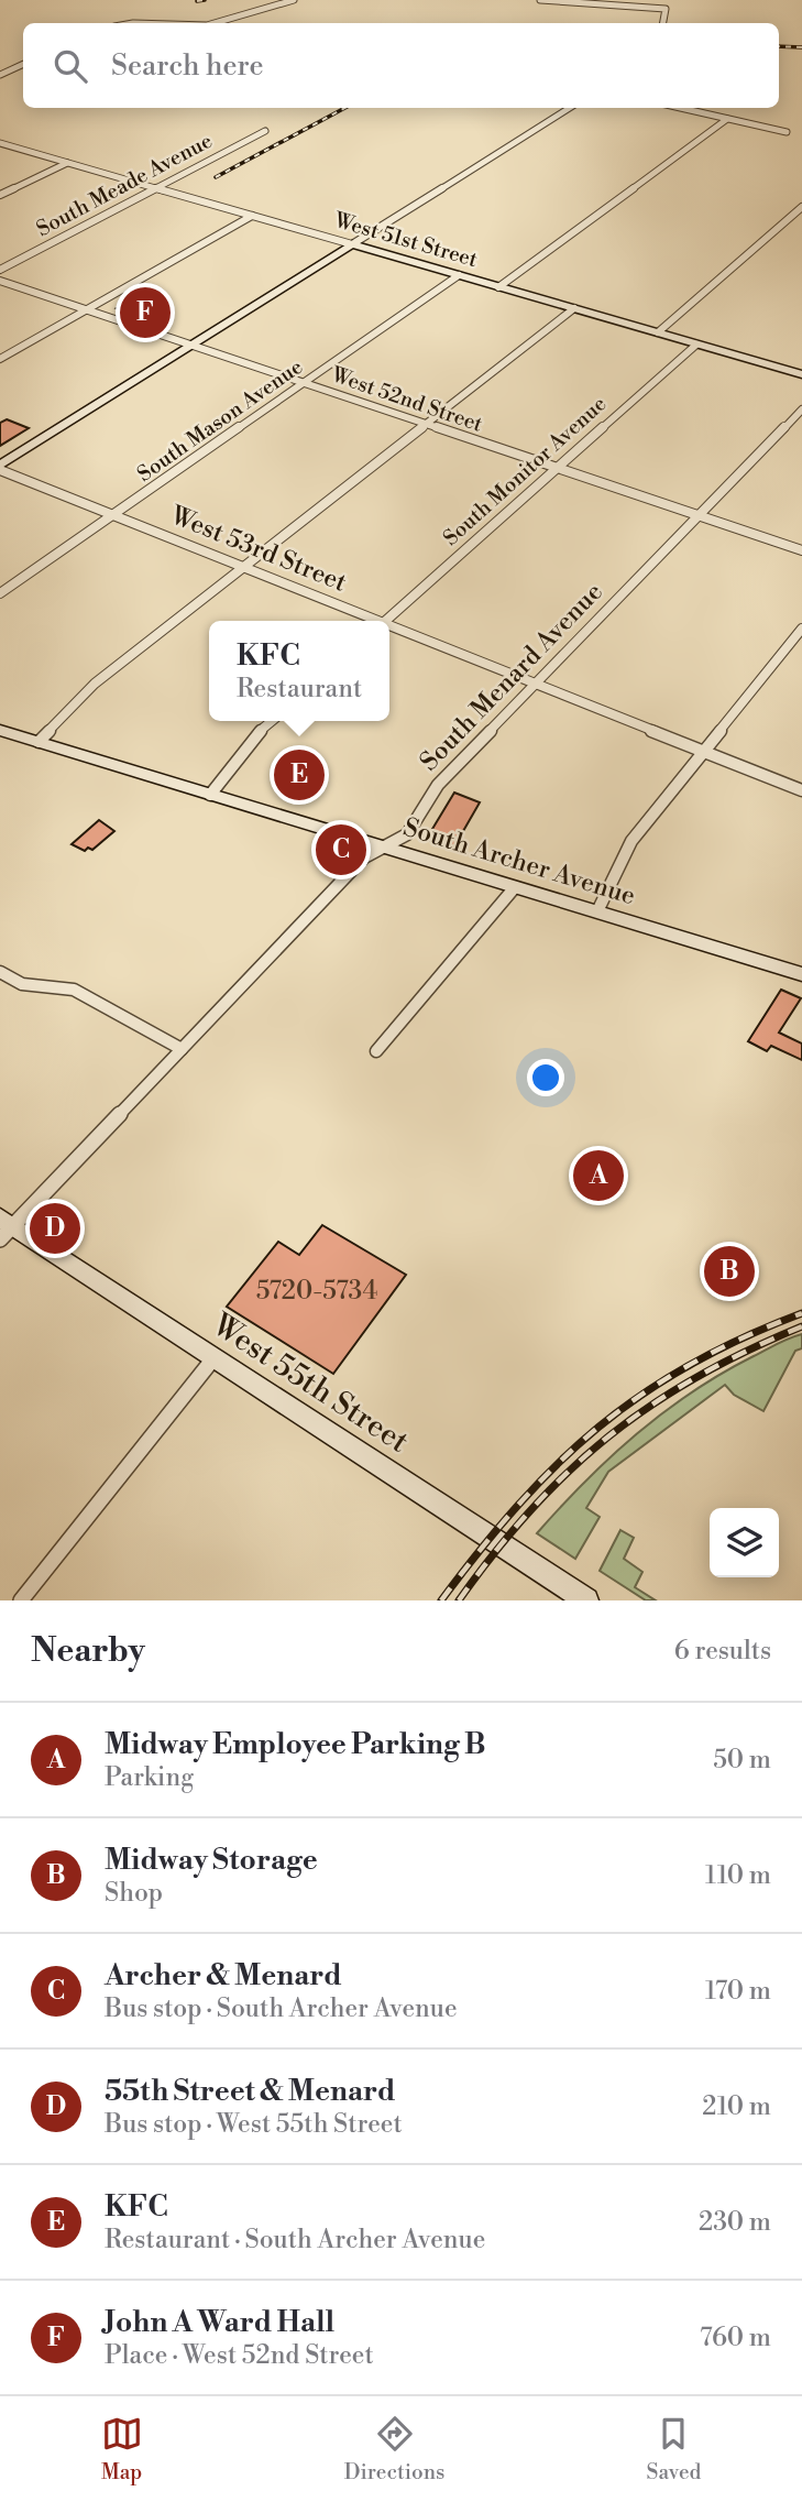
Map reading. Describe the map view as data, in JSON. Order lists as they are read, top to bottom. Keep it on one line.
{"streets":{"street":["South Meade Avenue","West 51st Street","West 52nd Street","South Mason Avenue","South Monitor Avenue","West 53rd Street","South Menard Avenue","South Archer Avenue","West 55th Street"]},"crossings":[["South Meade Avenue","West 51st Street"],["West 51st Street","South Mason Avenue"],["West 51st Street","South Monitor Avenue"],["West 52nd Street","South Mason Avenue"],["West 52nd Street","South Monitor Avenue"],["West 52nd Street","South Menard Avenue"],["South Mason Avenue","West 53rd Street"],["West 53rd Street","South Menard Avenue"],["South Menard Avenue","South Archer Avenue"],["South Menard Avenue","West 55th Street"]],"house_numbers":["5720-5734"],"page":{"search":"Search here","pins":["F","E","C","A","D","B"],"popup":["KFC","Restaurant"],"heading":["Nearby","6 results"],"list":[{"mark":"A","name":"Midway Employee Parking B","note":"Parking","value":"50 m"},{"mark":"B","name":"Midway Storage","note":"Shop","value":"110 m"},{"mark":"C","name":"Archer & Menard","note":"Bus stop · South Archer Avenue","value":"170 m"},{"mark":"D","name":"55th Street & Menard","note":"Bus stop · West 55th Street","value":"210 m"},{"mark":"E","name":"KFC","note":"Restaurant · South Archer Avenue","value":"230 m"},{"mark":"F","name":"John A Ward Hall","note":"Place · West 52nd Street","value":"760 m"}],"nav":["Map","Directions","Saved"]}}
